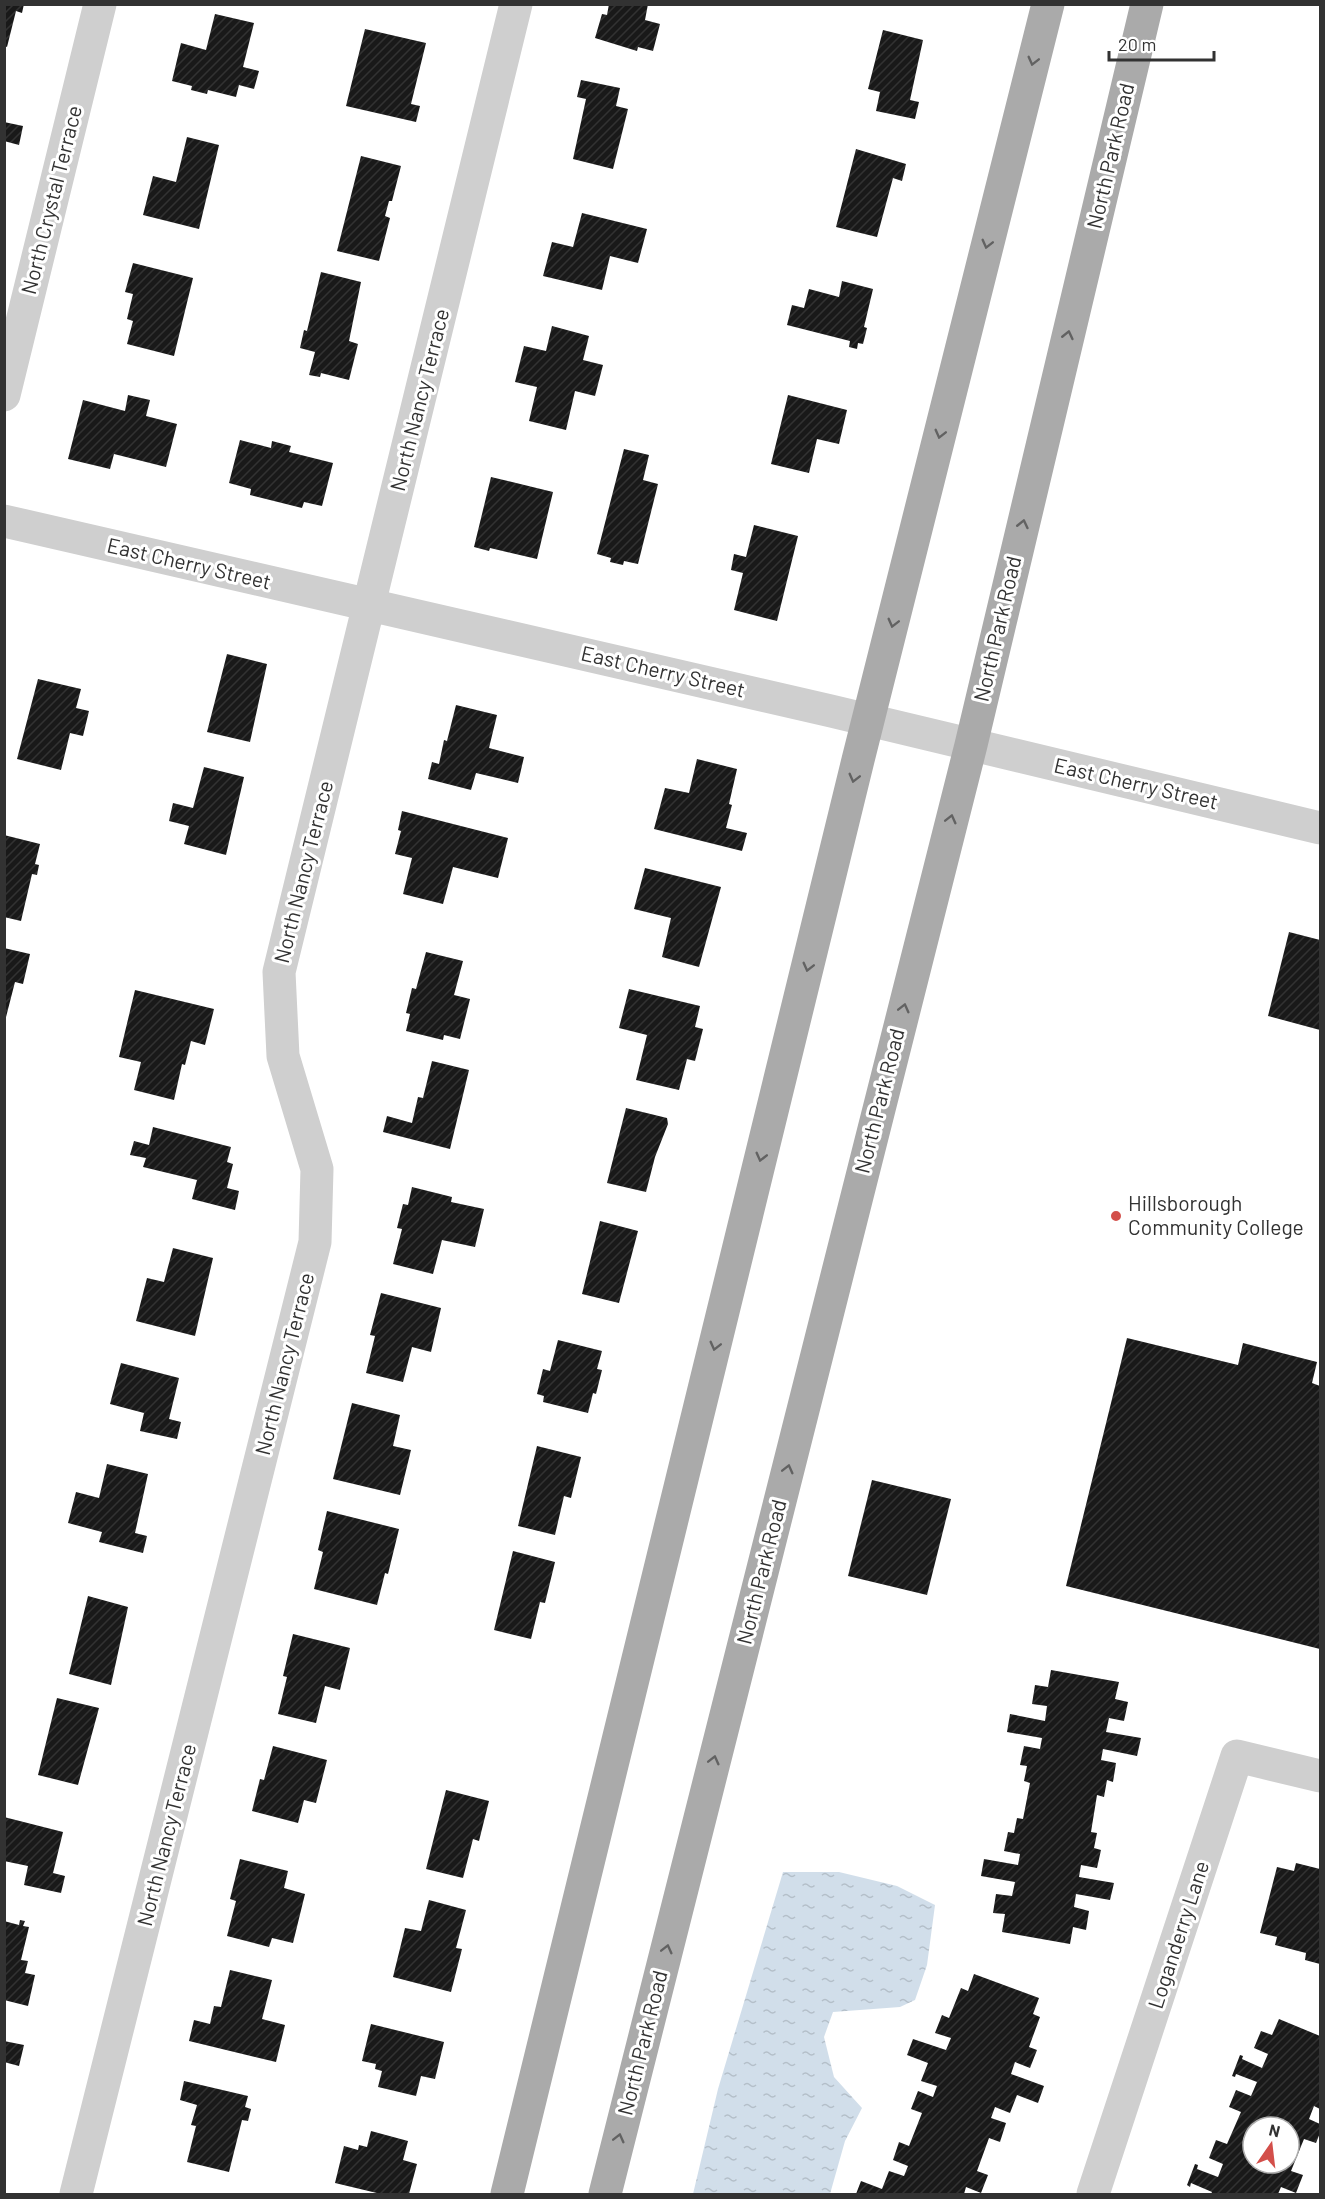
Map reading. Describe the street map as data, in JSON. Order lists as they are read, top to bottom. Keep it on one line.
{"streets":{"main road":["North Park Road"],"street":["North Crystal Terrace","North Nancy Terrace","East Cherry Street","Loganderry Lane"]},"crossings":[["North Park Road","East Cherry Street"],["North Nancy Terrace","East Cherry Street"]],"places":["Hillsborough Community College"],"scale_bar":"20 m","north":"top"}
